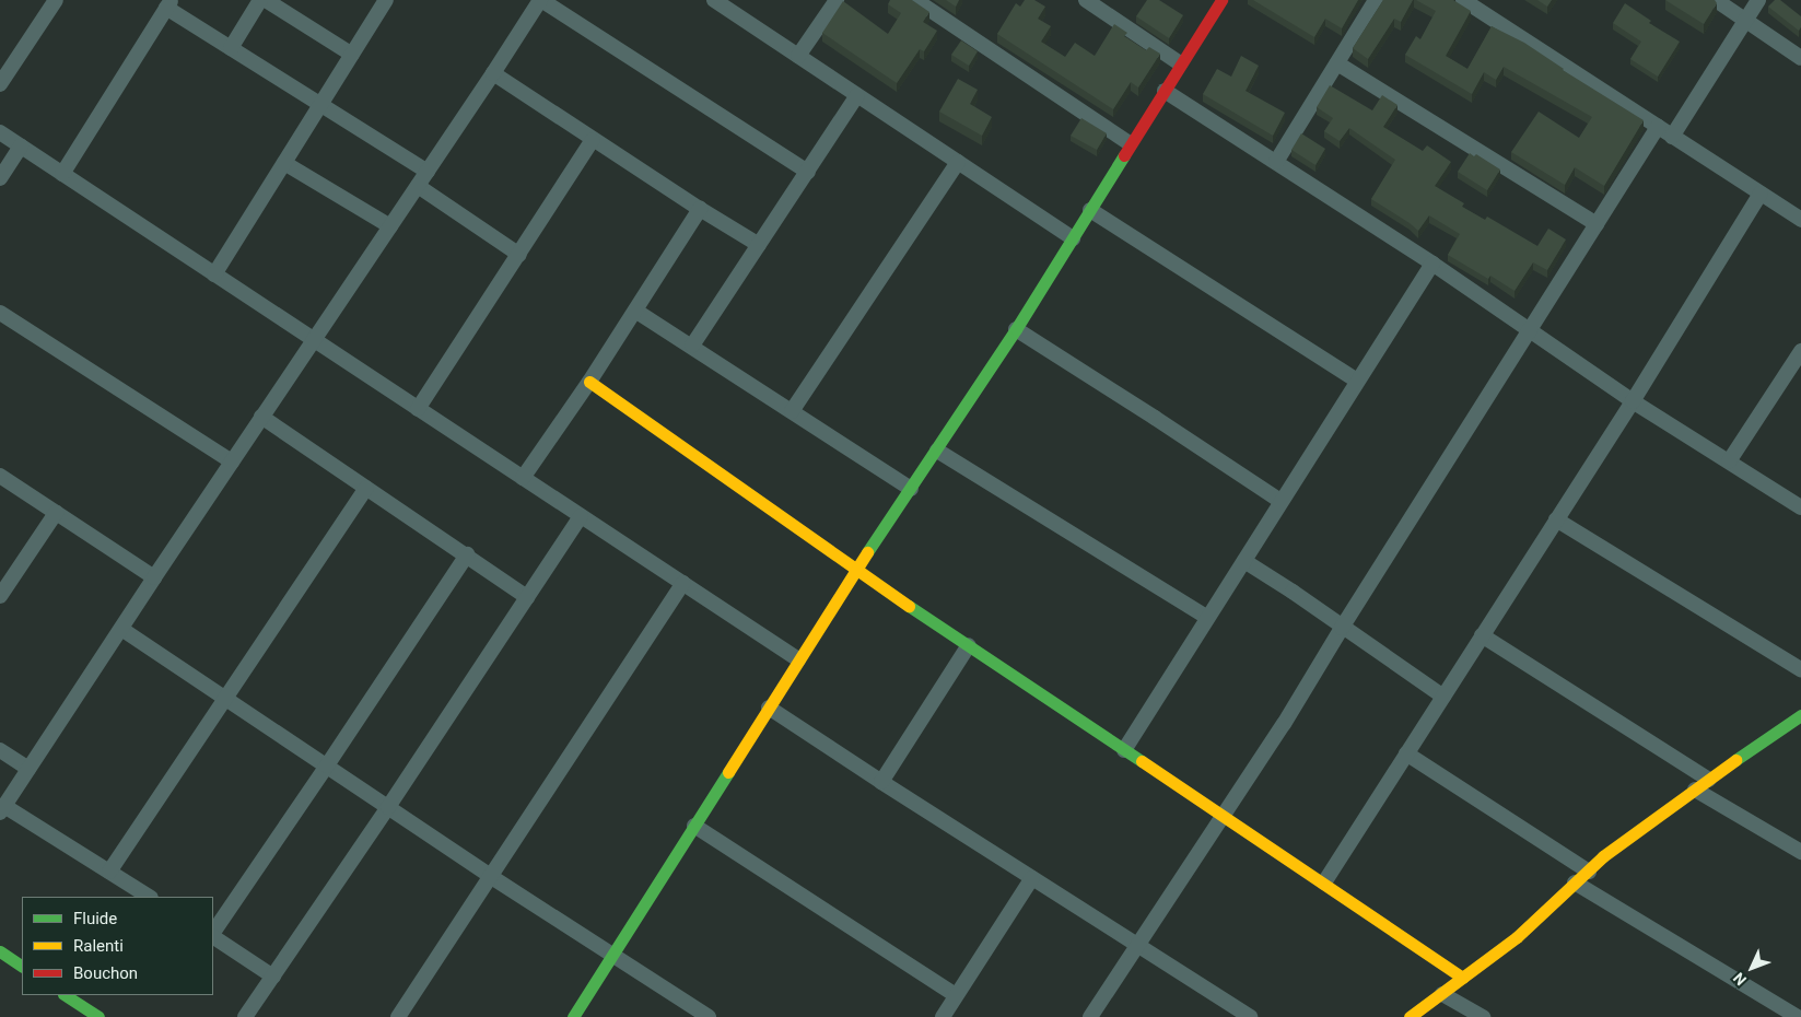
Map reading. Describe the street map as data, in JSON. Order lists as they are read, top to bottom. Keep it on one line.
{"legend":["Fluide","Ralenti","Bouchon"],"north":"bottom left"}
